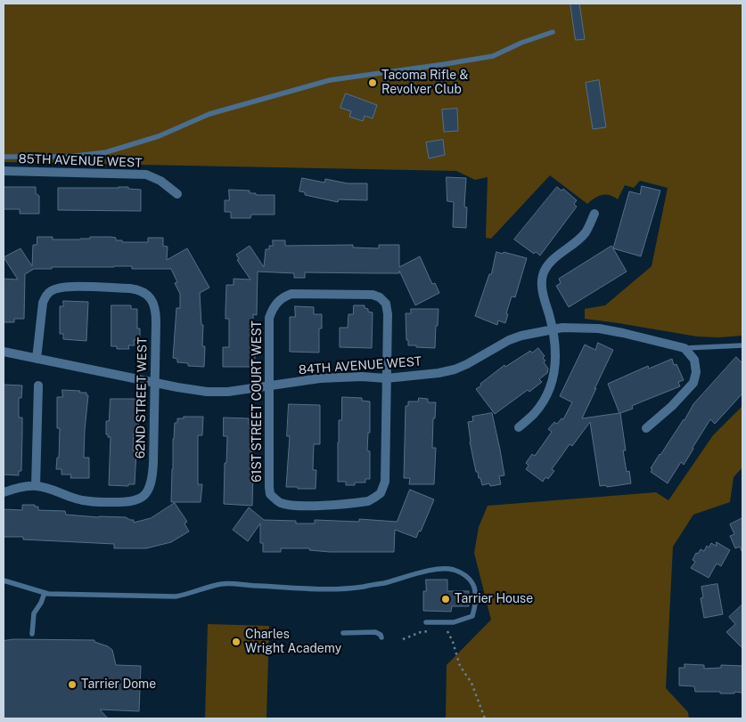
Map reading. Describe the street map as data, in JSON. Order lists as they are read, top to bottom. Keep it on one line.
{"streets":{"street":["85TH AVENUE WEST","84TH AVENUE WEST","62ND STREET WEST","61ST STREET COURT WEST"]},"crossings":[["84TH AVENUE WEST","62ND STREET WEST"],["84TH AVENUE WEST","61ST STREET COURT WEST"]],"places":["Tacoma Rifle & Revolver Club","Tarrier House","Charles Wright Academy","Tarrier Dome"]}
